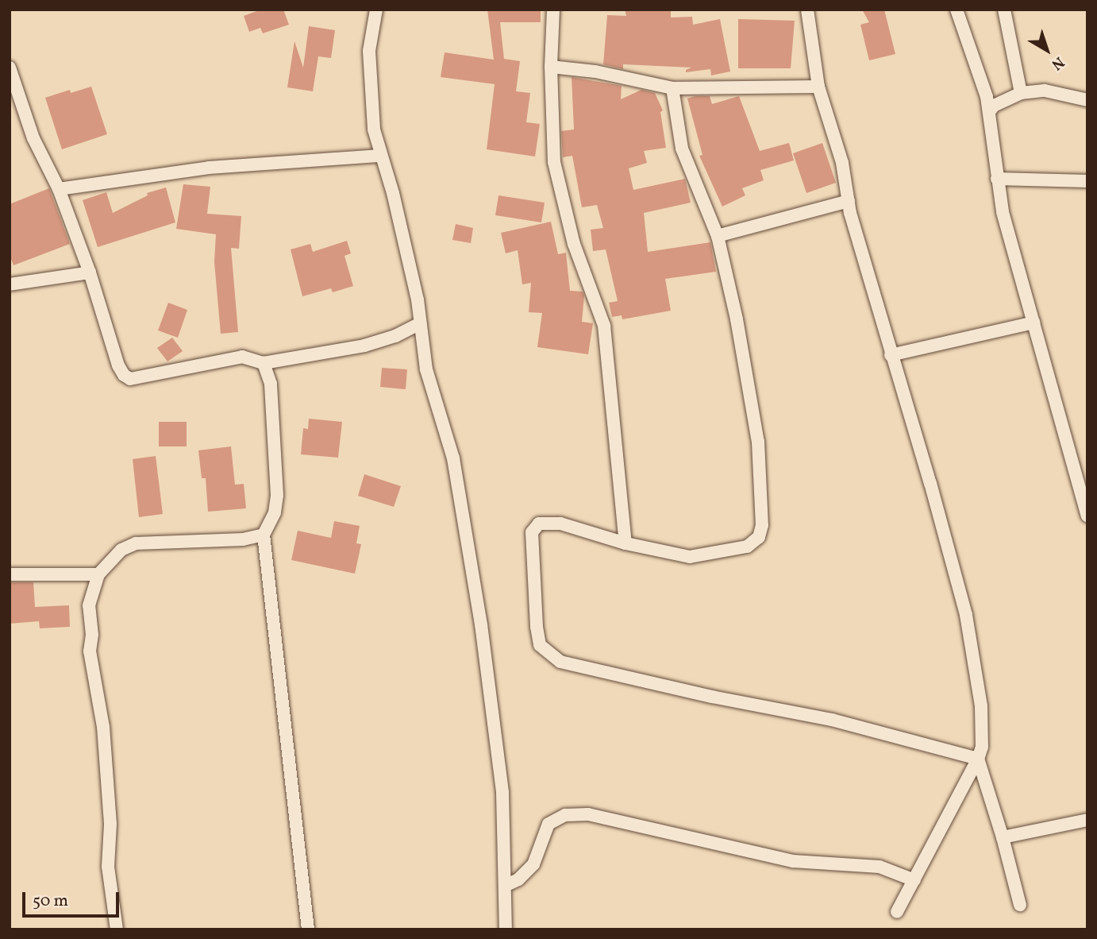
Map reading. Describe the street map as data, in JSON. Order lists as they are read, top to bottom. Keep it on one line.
{"scale_bar":"50 m","north":"bottom right"}
